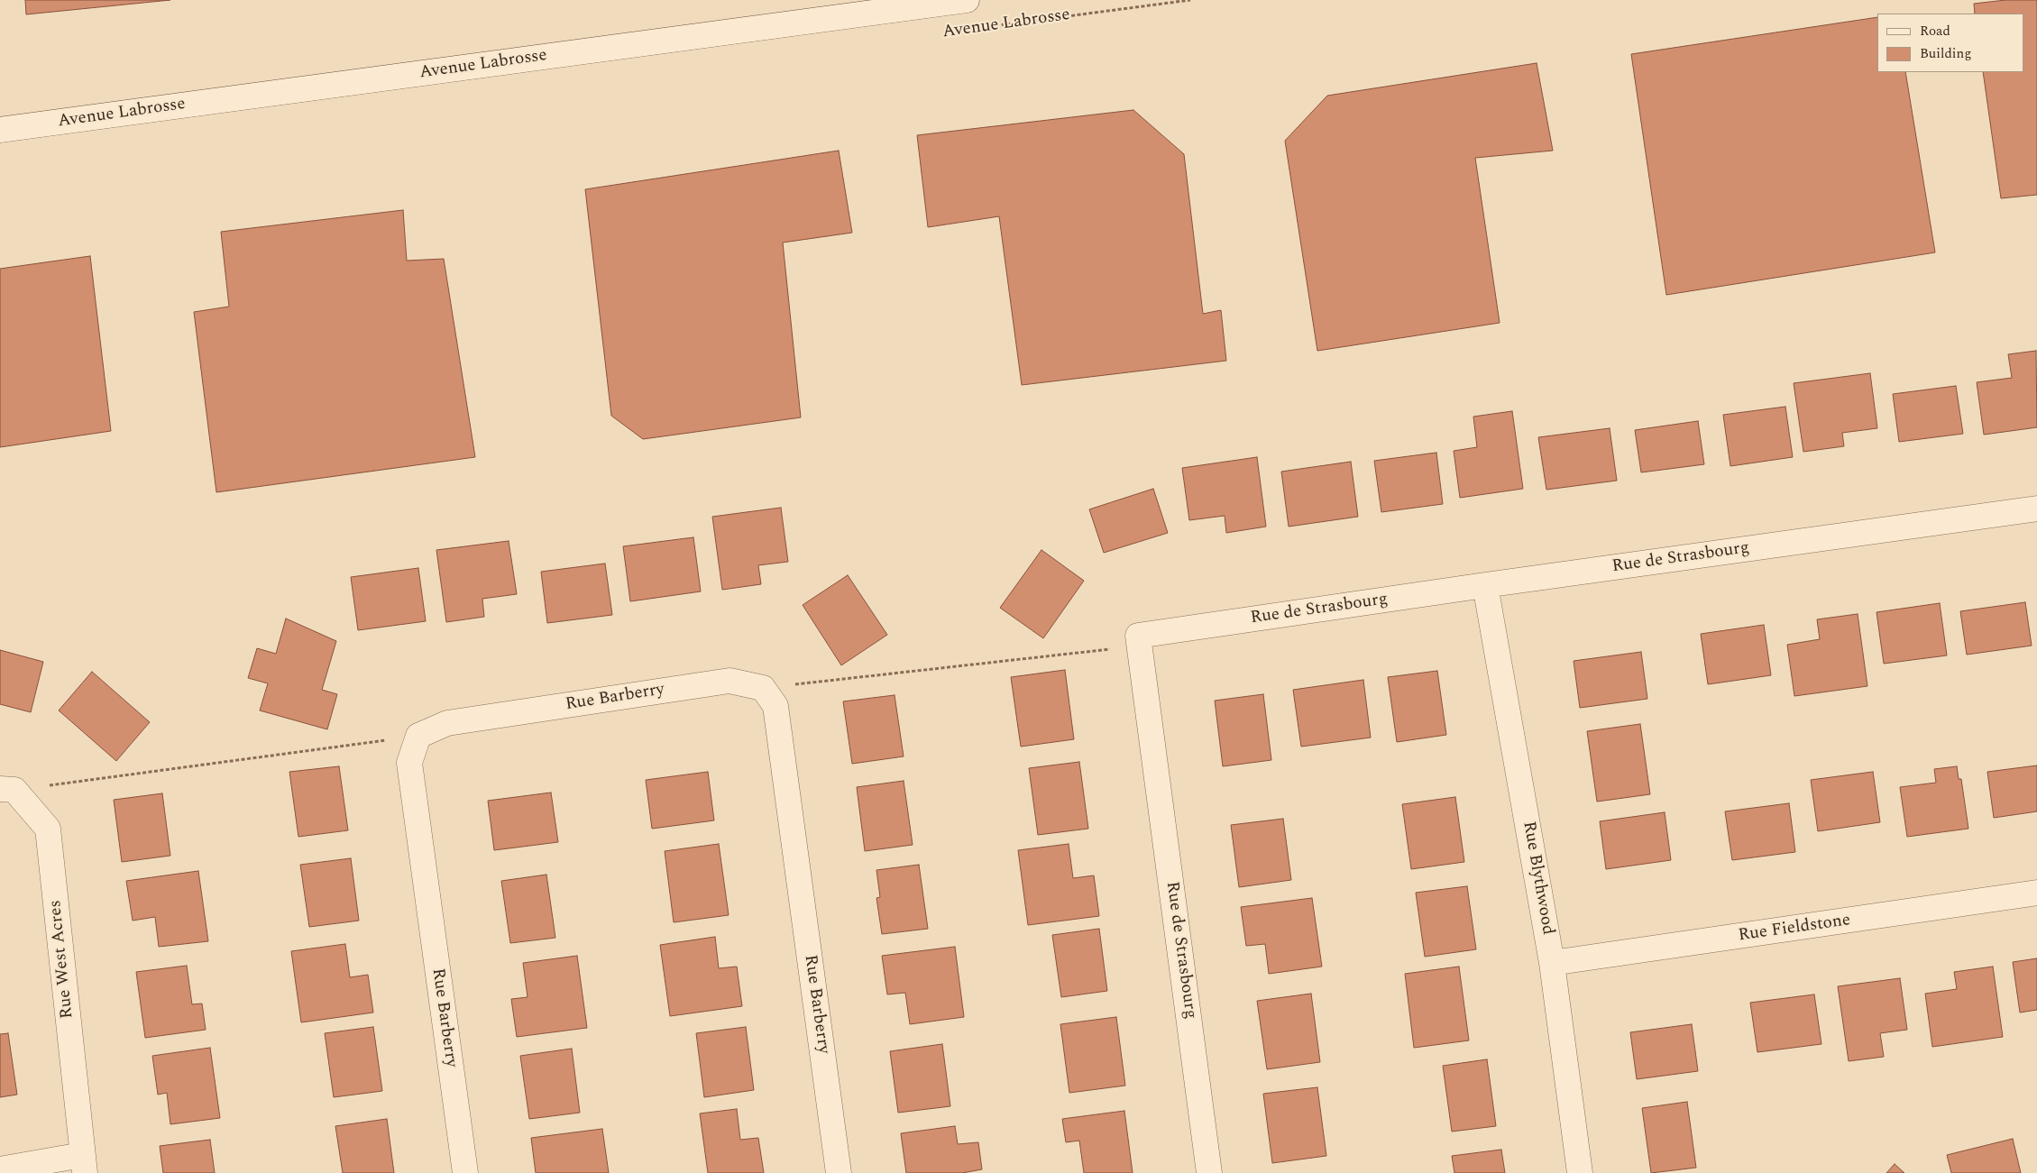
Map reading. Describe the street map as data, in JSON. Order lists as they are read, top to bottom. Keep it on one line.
{"streets":{"street":["Avenue Labrosse","Rue de Strasbourg","Rue Barberry","Rue Blythwood","Rue Fieldstone","Rue West Acres"]},"crossings":[["Rue de Strasbourg","Rue Blythwood"],["Rue Blythwood","Rue Fieldstone"]],"legend":["Road","Building"]}
